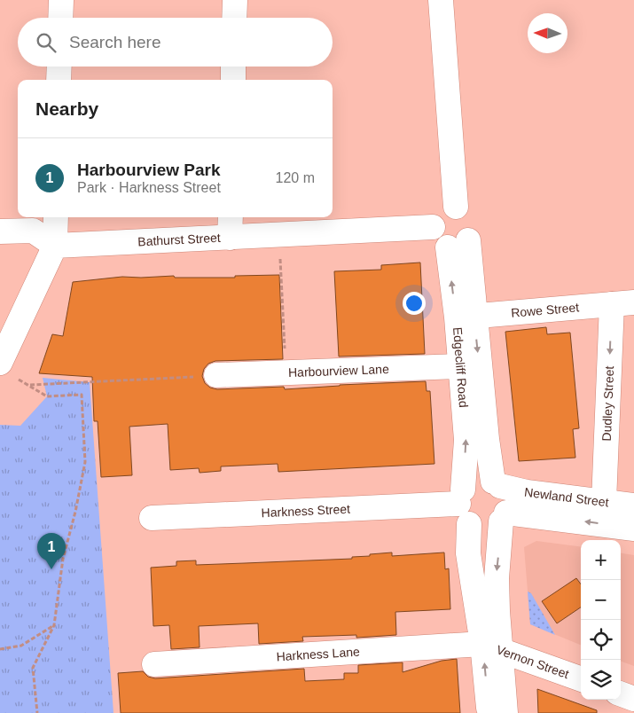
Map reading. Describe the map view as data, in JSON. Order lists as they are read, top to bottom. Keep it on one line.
{"streets":{"street":["Bathurst Street","Rowe Street","Edgecliff Road","Harbourview Lane","Dudley Street","Newland Street","Harkness Street","Harkness Lane","Vernon Street"]},"crossings":[["Bathurst Street","Edgecliff Road"],["Rowe Street","Edgecliff Road"],["Rowe Street","Dudley Street"],["Edgecliff Road","Harbourview Lane"],["Edgecliff Road","Newland Street"],["Edgecliff Road","Harkness Street"],["Edgecliff Road","Harkness Lane"],["Edgecliff Road","Vernon Street"],["Dudley Street","Newland Street"],["Newland Street","Harkness Street"],["Harkness Lane","Vernon Street"]],"one_way":["Dudley Street"],"north":"left","page":{"search":"Search here","heading":"Nearby","list":[{"mark":"1","name":"Harbourview Park","note":"Park · Harkness Street","value":"120 m"}],"pins":"1","map_buttons":["+","−"]}}
